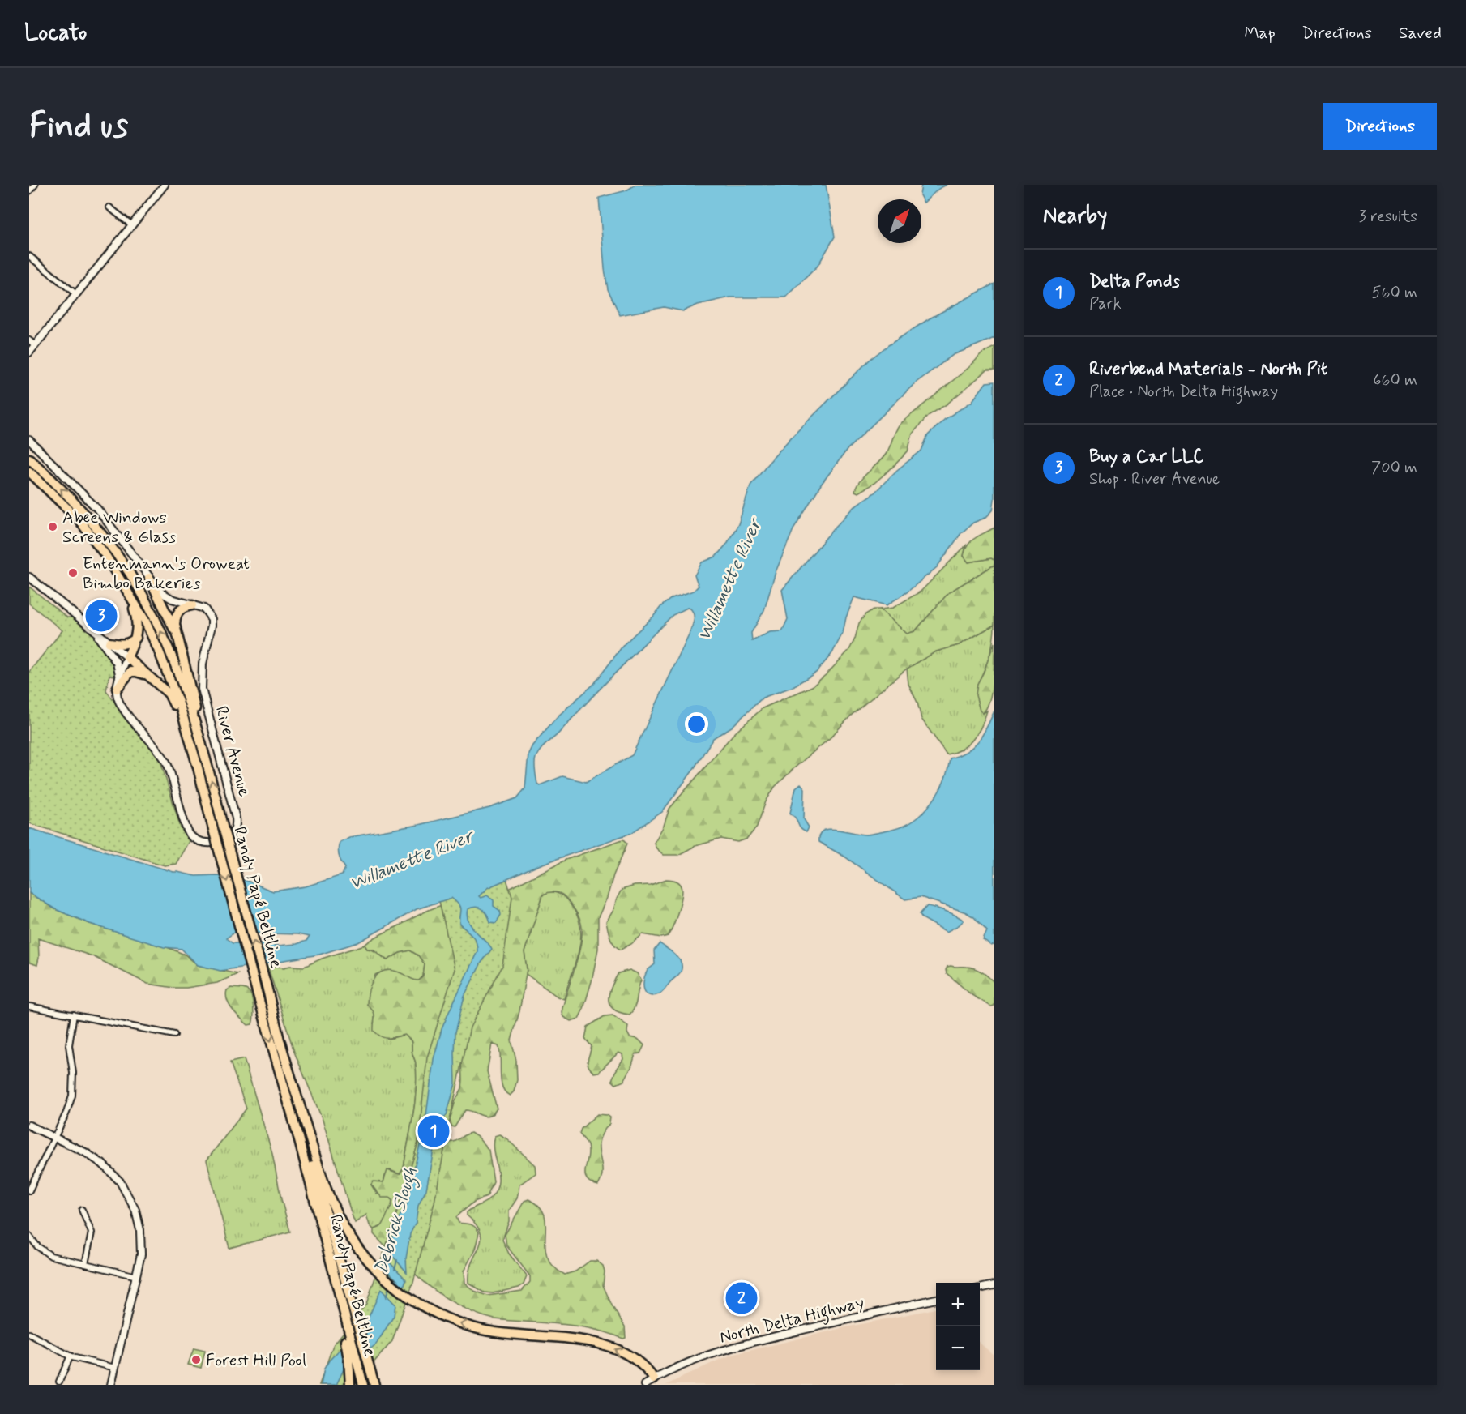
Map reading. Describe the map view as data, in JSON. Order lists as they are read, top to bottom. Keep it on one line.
{"streets":{"highway":["Randy Papé Beltline"],"street":["River Avenue","North Delta Highway"]},"water":["Willamette River","Debrick Slough"],"places":["Abee Windows Screens & Glass","Entenmann's Oroweat Bimbo Bakeries","Forest Hill Pool"],"north":"top right","page":{"header":"Locato","nav":["Map","Directions","Saved"],"buttons":"Directions","title":"Find us","heading":["Nearby","3 results"],"list":[{"mark":"1","name":"Delta Ponds","note":"Park","value":"560 m"},{"mark":"2","name":"Riverbend Materials - North Pit","note":"Place · North Delta Highway","value":"660 m"},{"mark":"3","name":"Buy a Car LLC","note":"Shop · River Avenue","value":"700 m"}],"pins":["3","1","2"],"map_buttons":["+","−"]}}
